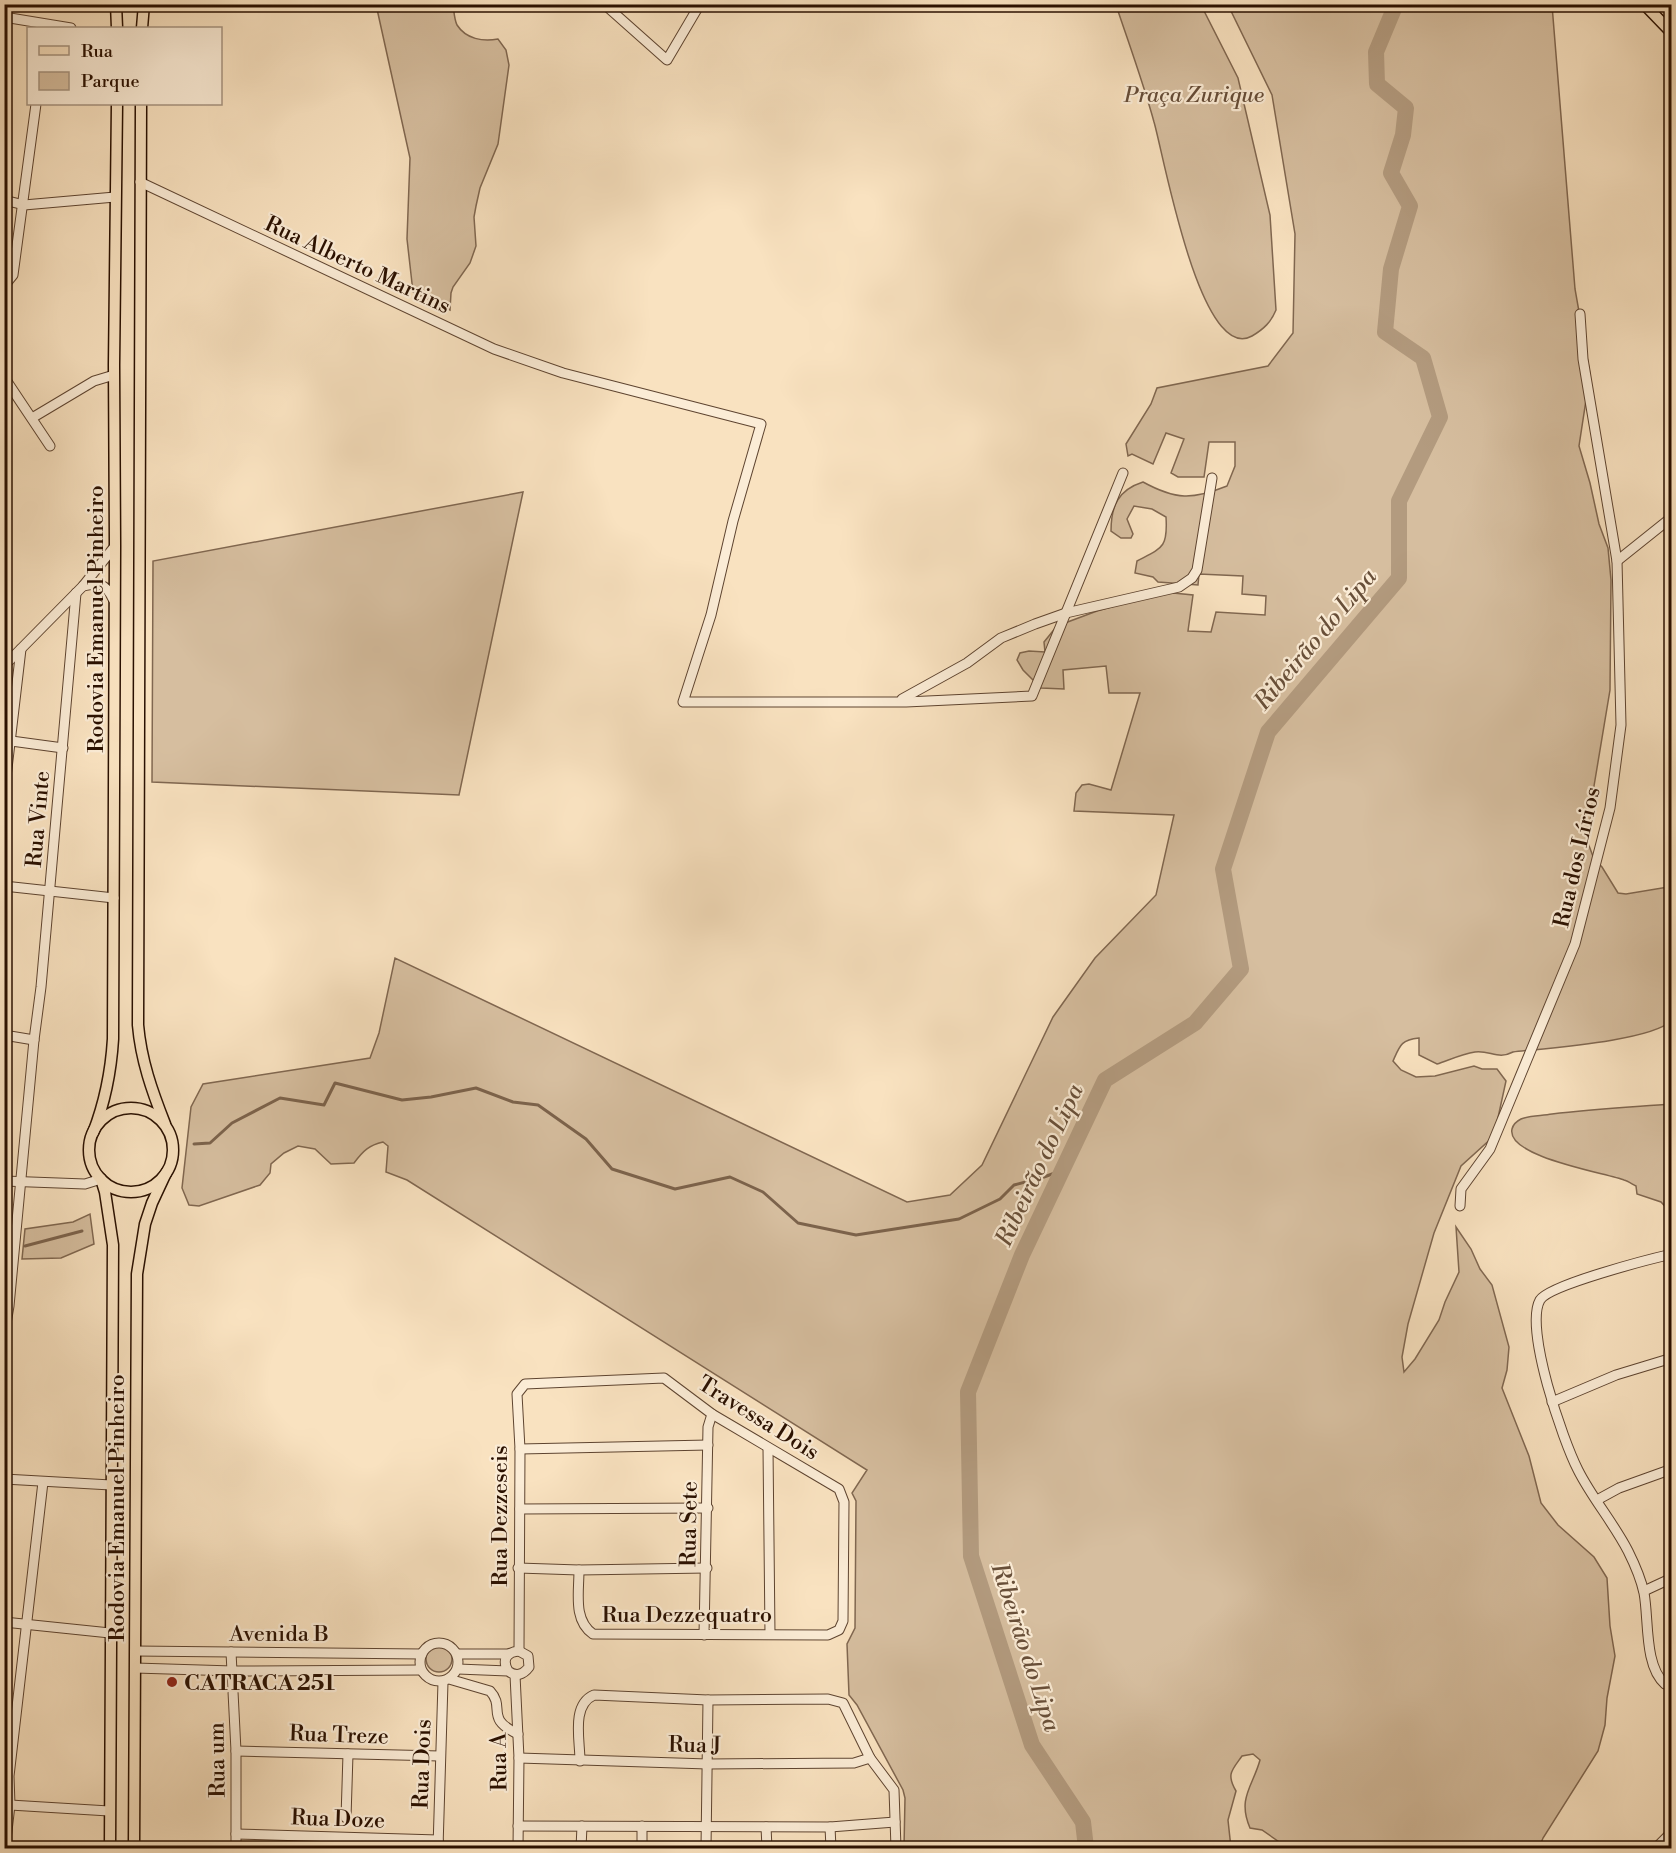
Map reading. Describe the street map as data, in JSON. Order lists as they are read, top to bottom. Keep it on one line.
{"streets":{"main road":["Rodovia Emanuel Pinheiro"],"street":["Rua Alberto Martins","Rua Vinte","Rua dos Lírios","Travessa Dois","Rua Dezzeseis","Rua Sete","Rua Dezzequatro","Avenida B","Rua Treze","Rua J","Rua um","Rua A","Rua Dois","Rua Doze"]},"crossings":[["Rua Alberto Martins","Rodovia Emanuel Pinheiro"],["Rodovia Emanuel Pinheiro","Avenida B"],["Travessa Dois","Rua Dezzeseis"],["Travessa Dois","Rua Sete"],["Travessa Dois","Rua Dezzequatro"],["Rua Dezzeseis","Rua A"],["Rua Sete","Rua Dezzequatro"],["Avenida B","Rua um"],["Avenida B","Rua A"],["Avenida B","Rua Dois"],["Rua Treze","Rua um"],["Rua Treze","Rua Dois"],["Rua J","Rua A"],["Rua um","Rua Doze"],["Rua Dois","Rua Doze"]],"water":["Ribeirão do Lipa"],"parks":["Praça Zurique"],"places":["CATRACA 251"],"legend":["Rua","Parque"]}
